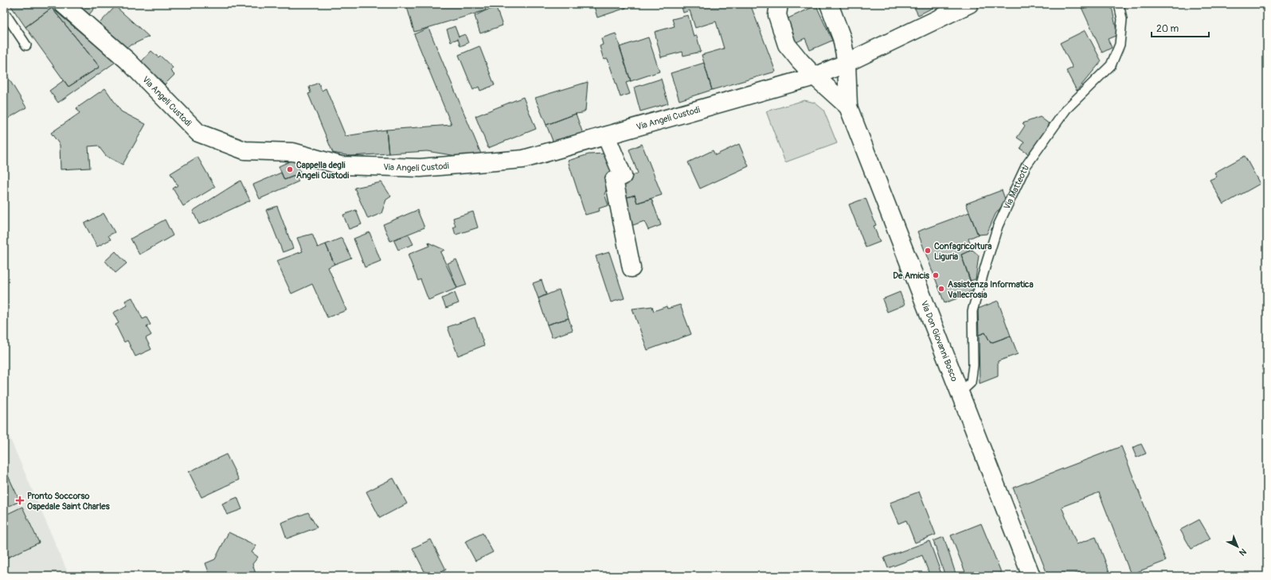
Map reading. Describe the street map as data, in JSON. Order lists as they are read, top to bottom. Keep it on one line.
{"streets":{"street":["Via Angeli Custodi","Via Don Giovanni Bosco"],"lane":["Via Matteotti"]},"crossings":[["Via Angeli Custodi","Via Don Giovanni Bosco"],["Via Matteotti","Via Don Giovanni Bosco"]],"places":{"other":["Cappella degli Angeli Custodi","Confagricoltura Liguria","De Amicis","Assistenza Informatica Vallecrosia"],"health":["Pronto Soccorso Ospedale Saint Charles"]},"scale_bar":"20 m","north":"bottom right"}
